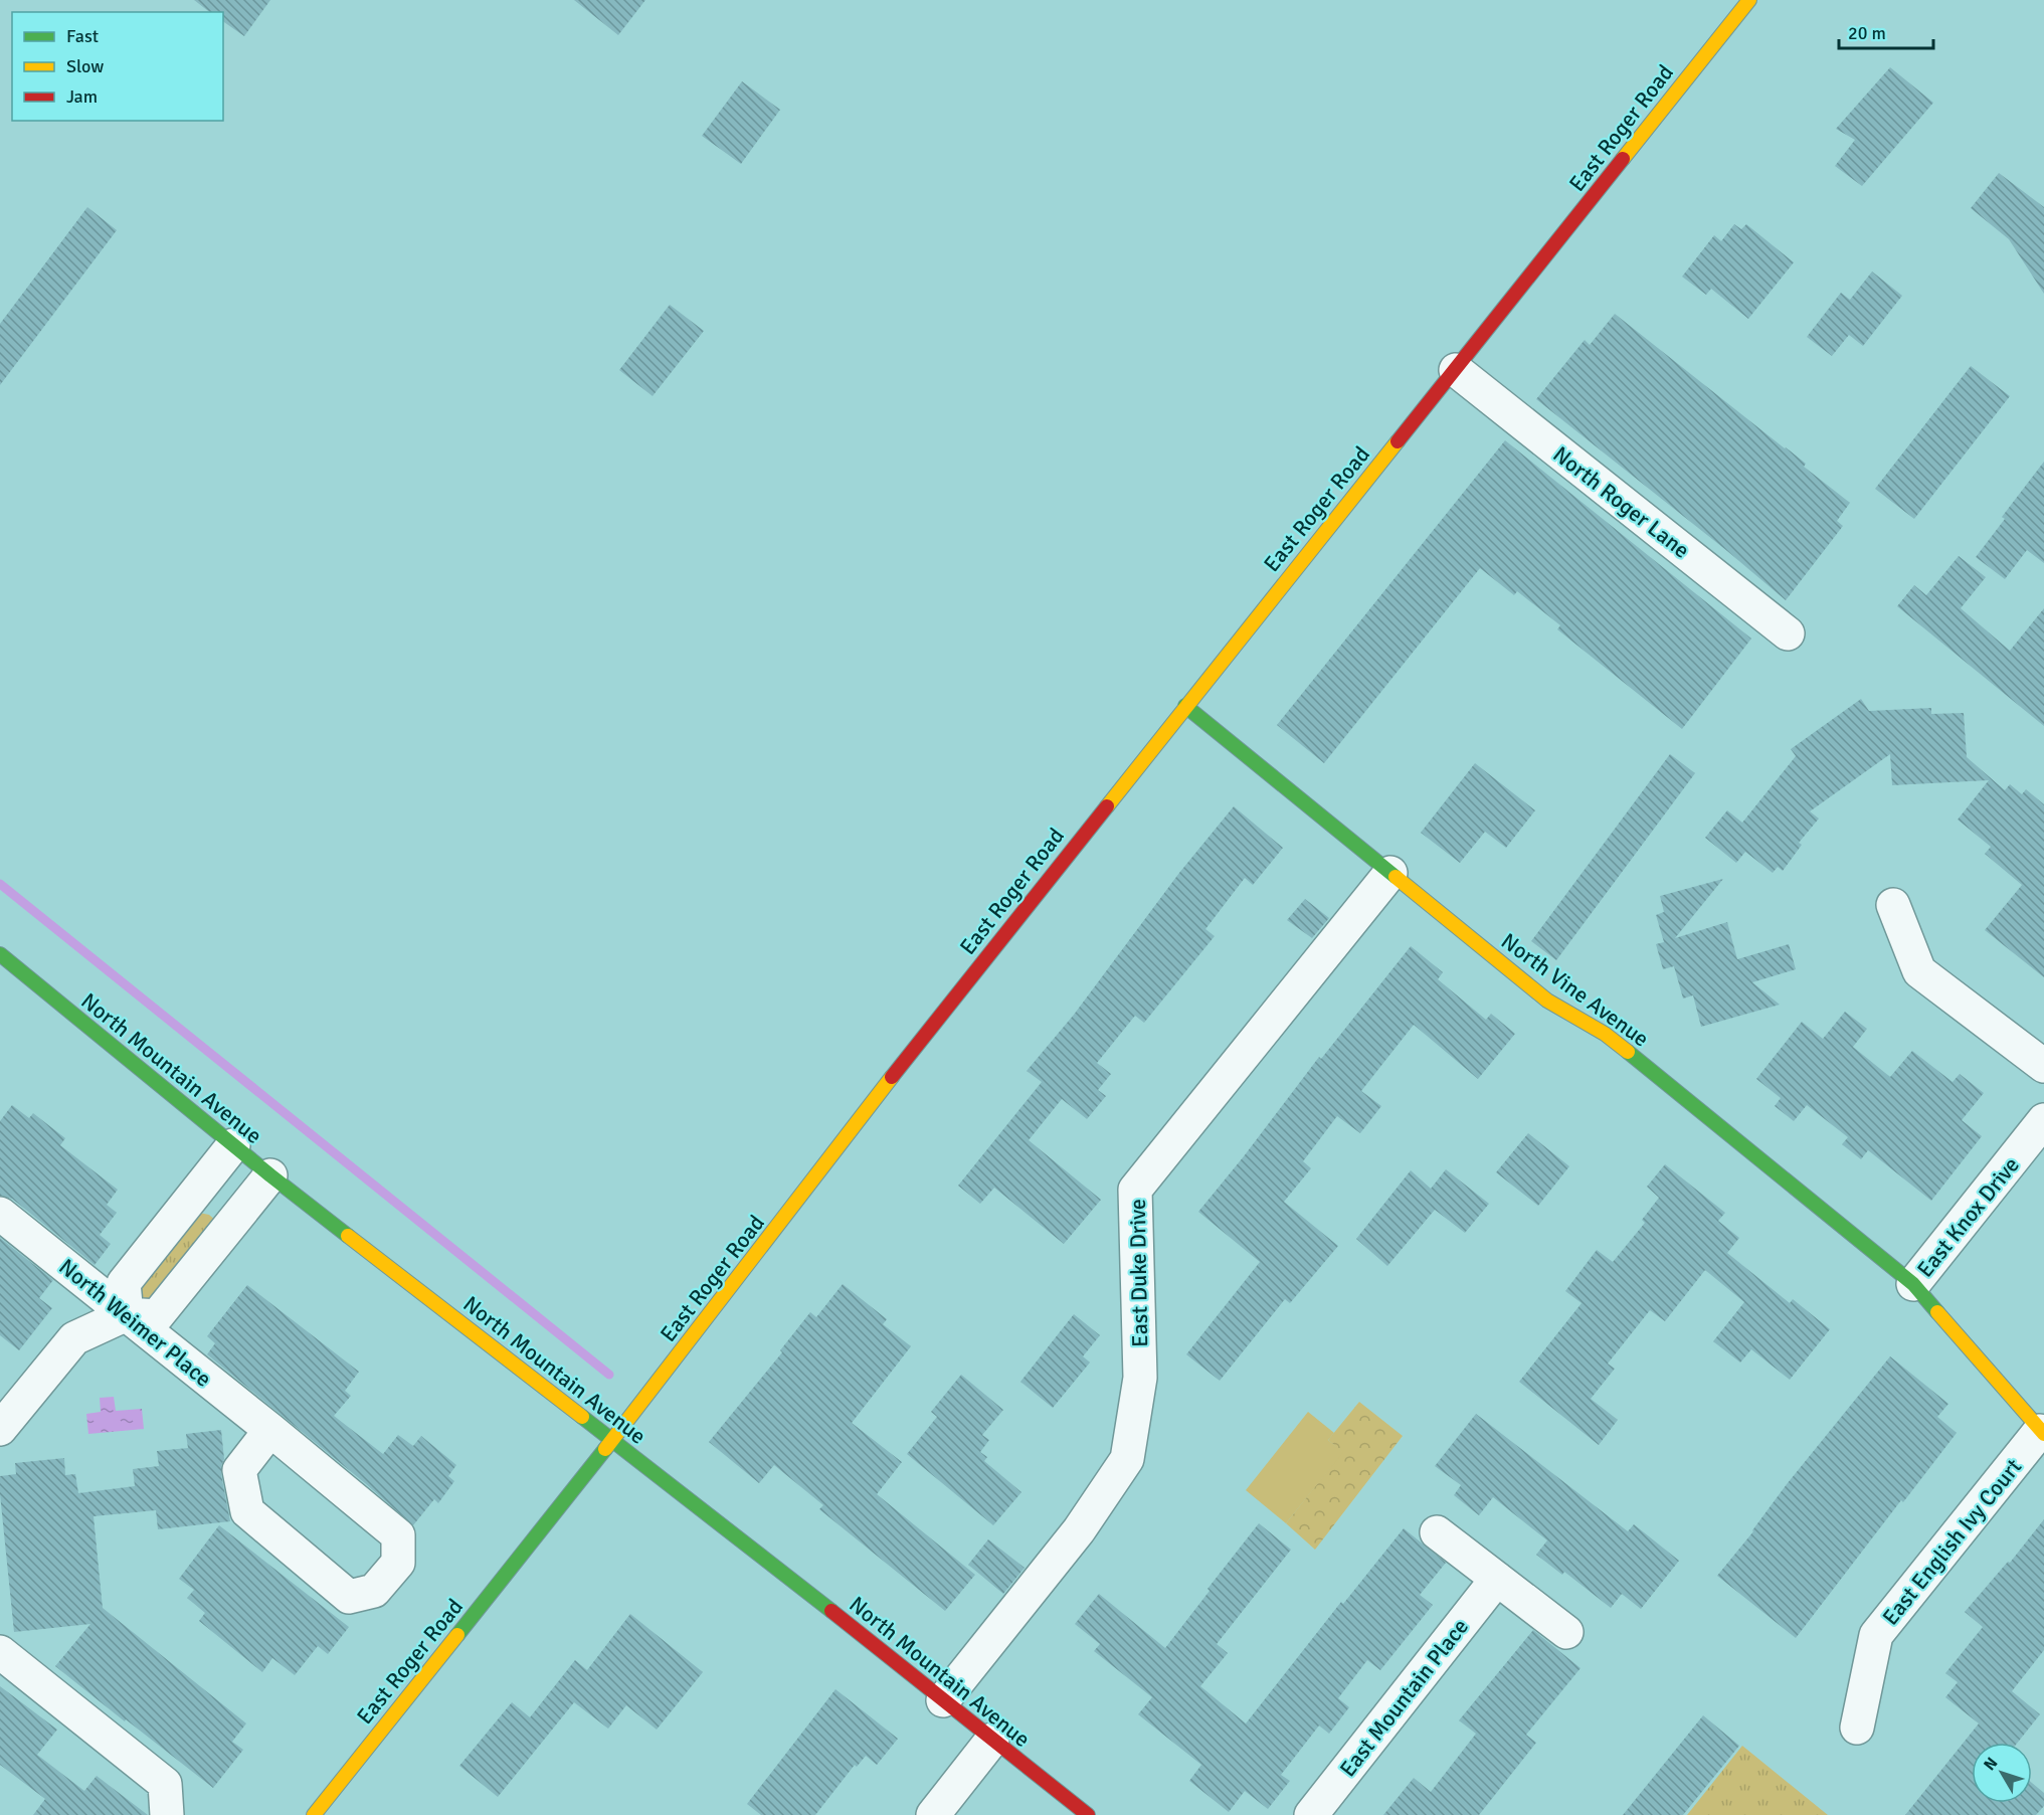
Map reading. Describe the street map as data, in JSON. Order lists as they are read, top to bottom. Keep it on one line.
{"streets":{"street":["East Roger Road","North Roger Lane","North Vine Avenue","North Mountain Avenue","East Knox Drive","East Duke Drive","North Weimer Place","East English Ivy Court","East Mountain Place"]},"crossings":[["East Roger Road","North Roger Lane"],["East Roger Road","North Vine Avenue"],["East Roger Road","North Mountain Avenue"],["North Vine Avenue","East Knox Drive"],["North Vine Avenue","East Duke Drive"],["North Vine Avenue","East English Ivy Court"],["North Mountain Avenue","East Duke Drive"]],"legend":["Fast","Slow","Jam"],"scale_bar":"20 m","north":"top left"}
